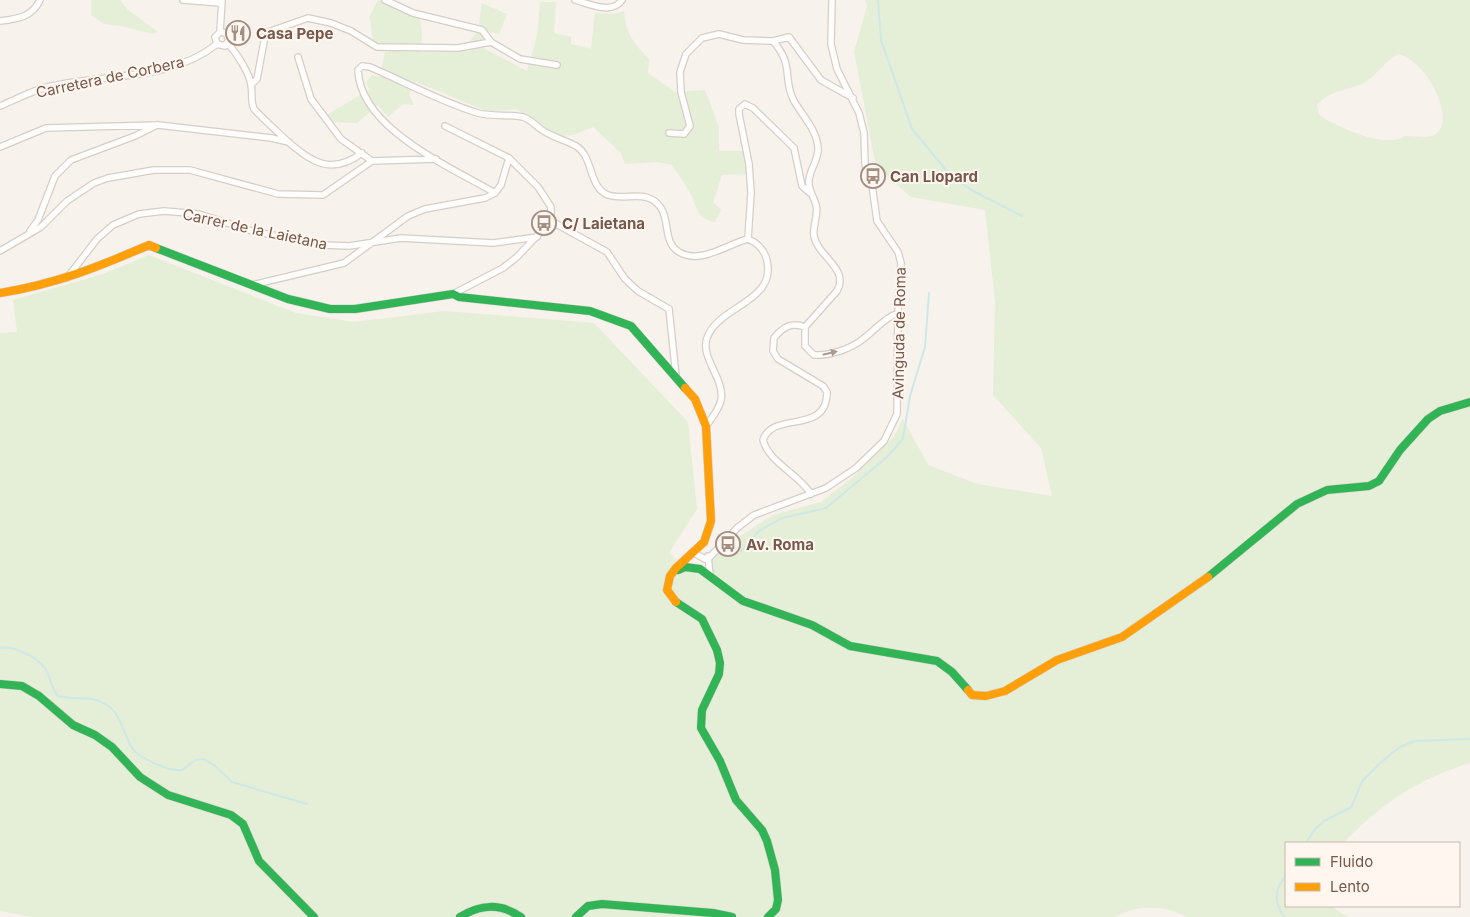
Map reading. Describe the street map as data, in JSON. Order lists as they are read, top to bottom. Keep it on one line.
{"streets":{"street":["Carretera de Corbera","Carrer de la Laietana","Avinguda de Roma"]},"places":{"restaurant":["Casa Pepe"],"bus stop":["Can Llopard","C/ Laietana","Av. Roma"]},"legend":["Fluido","Lento"]}
